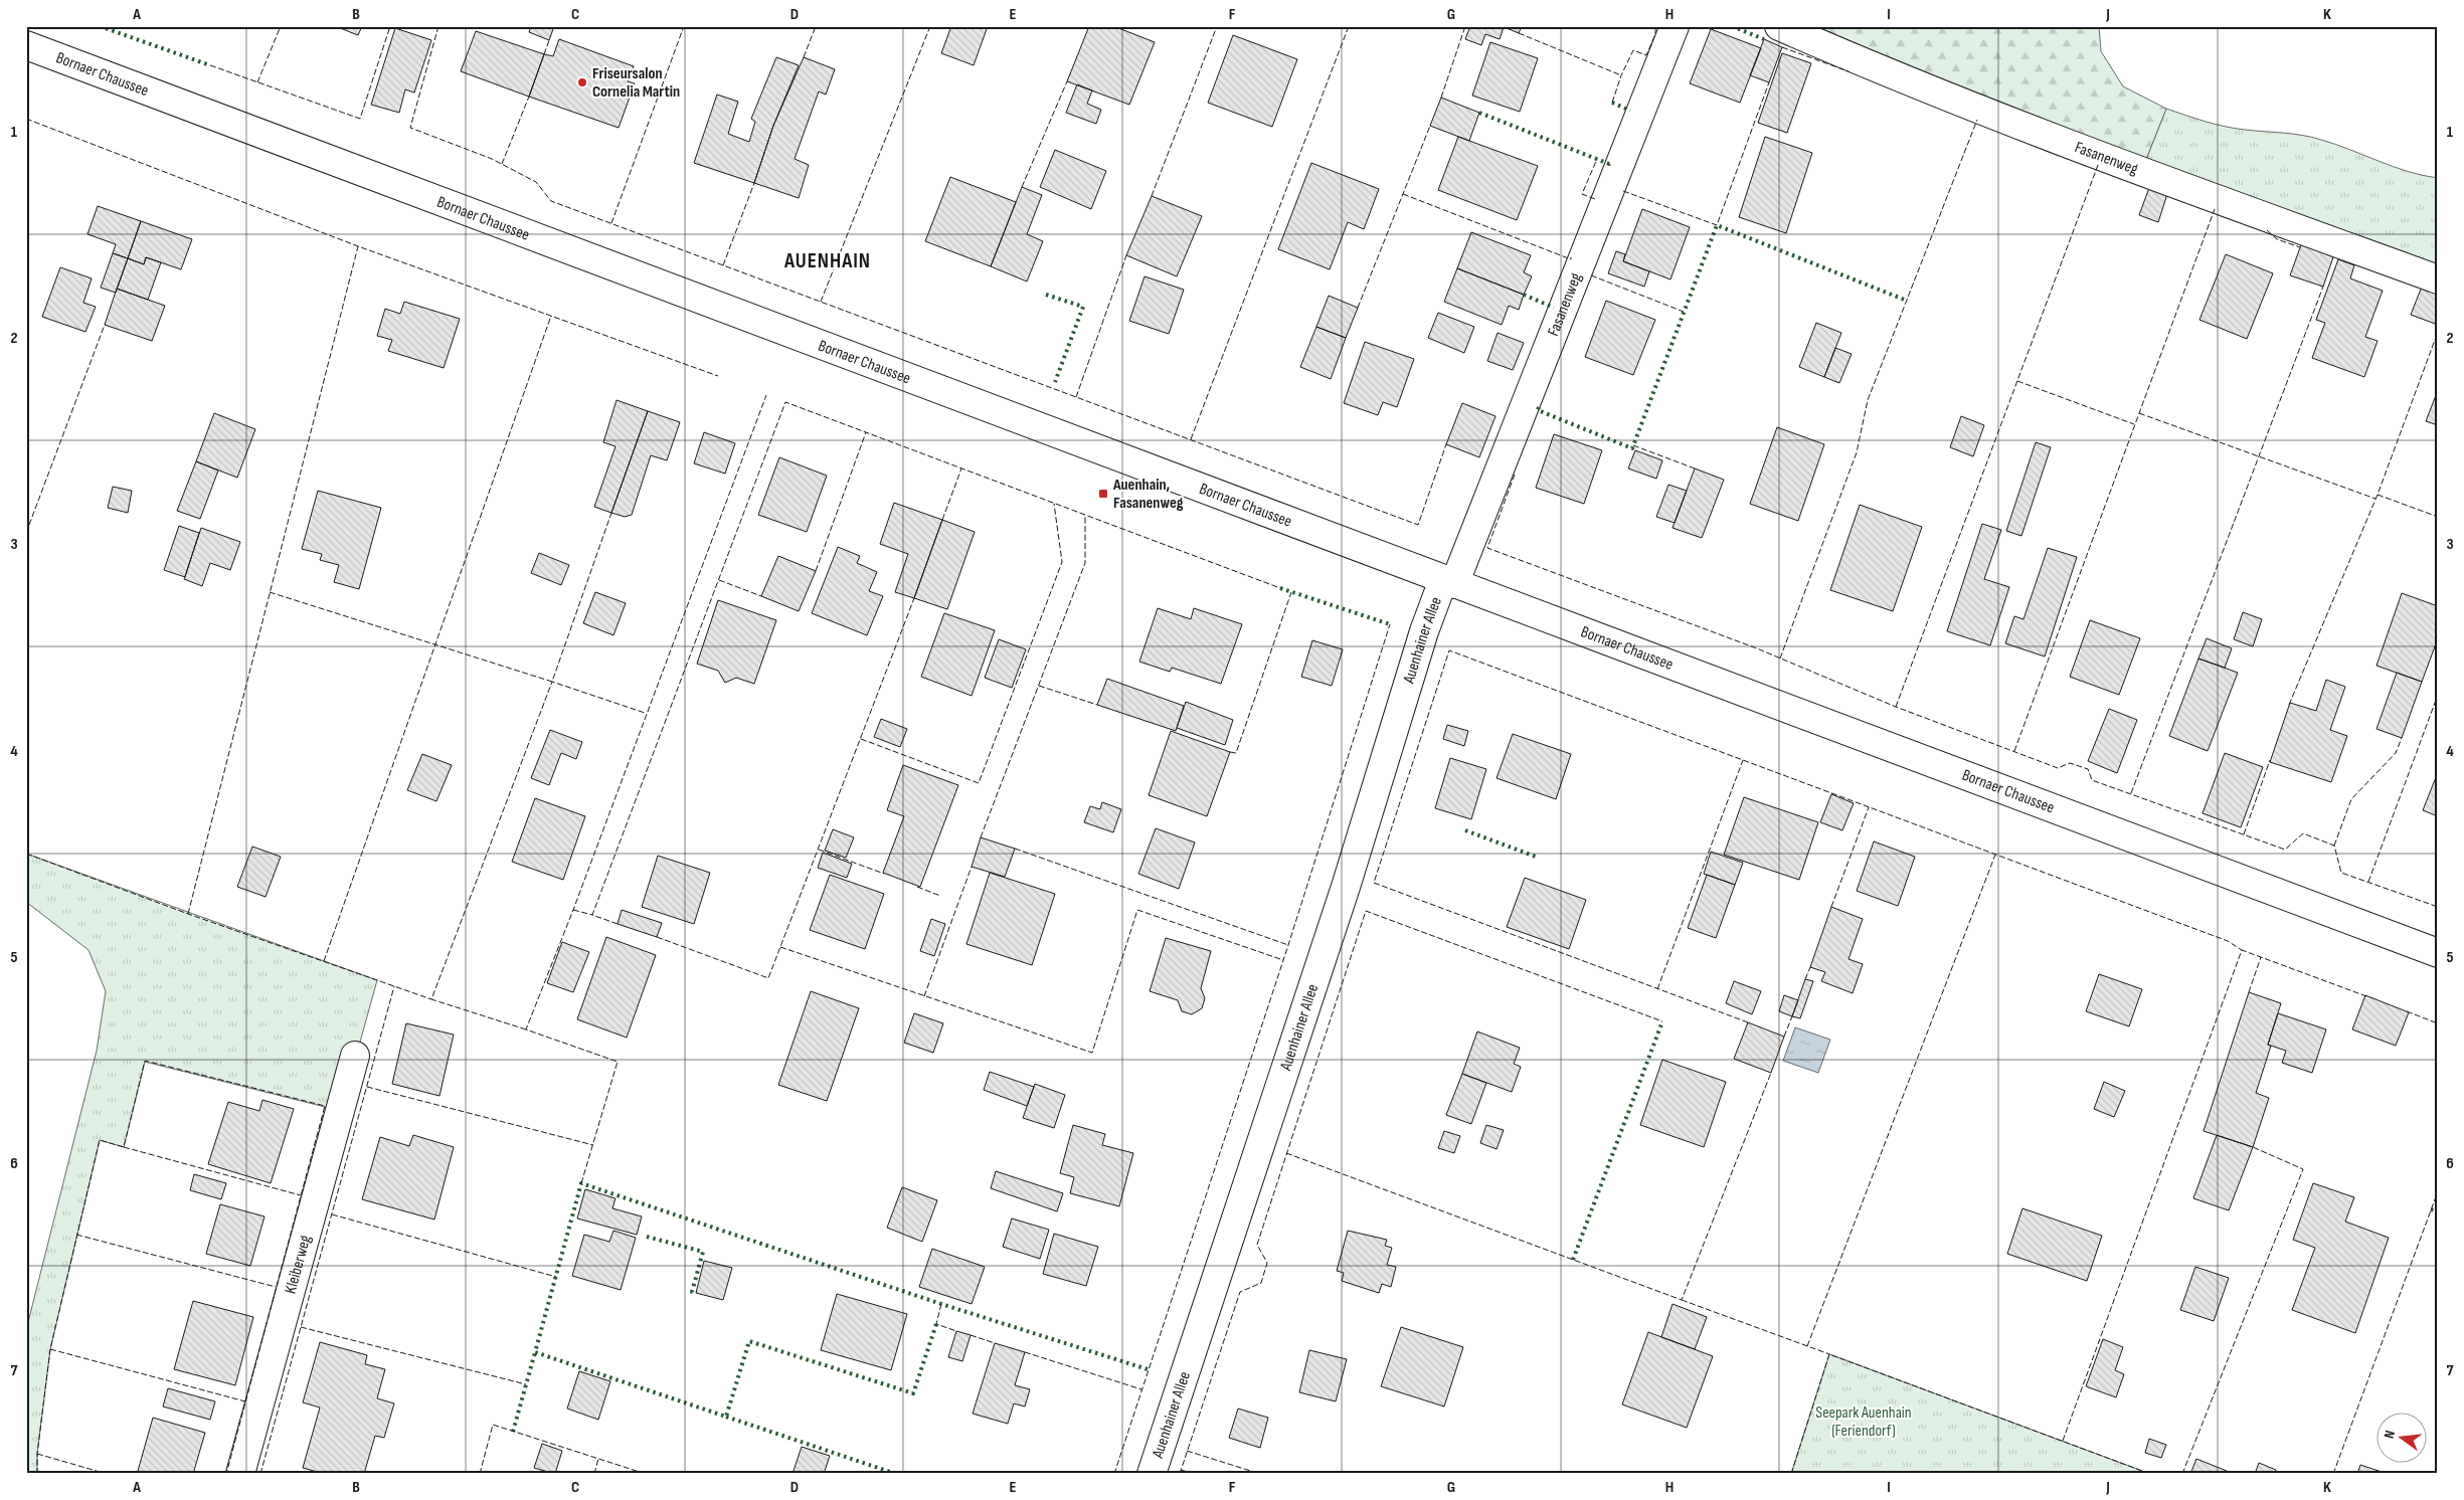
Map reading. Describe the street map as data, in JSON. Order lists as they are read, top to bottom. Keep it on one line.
{"streets":{"street":["Bornaer Chaussee","Fasanenweg","Auenhainer Allee","Kleiberweg"]},"crossings":[["Bornaer Chaussee","Fasanenweg"],["Bornaer Chaussee","Auenhainer Allee"],["Fasanenweg","Auenhainer Allee"]],"districts":["AUENHAIN"],"parks":["Seepark Auenhain (Feriendorf)"],"places":{"other":["Friseursalon Cornelia Martin"],"transit":["Auenhain, Fasanenweg"]},"north":"left","grid":{"columns":["A","B","C","D","E","F","G","H","I","J","K"],"rows":["1","2","3","4","5","6","7"]}}
